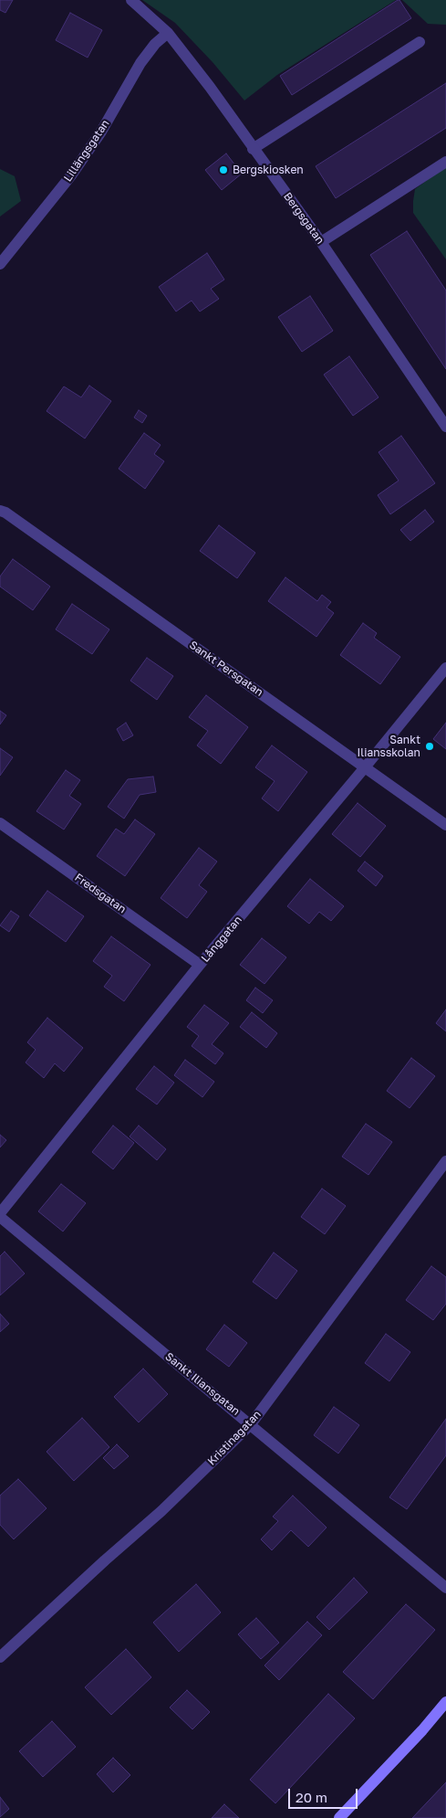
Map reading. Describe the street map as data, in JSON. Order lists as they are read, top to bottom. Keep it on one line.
{"streets":{"street":["Lillängsgatan","Bergsgatan","Sankt Persgatan","Fredsgatan","Långgatan","Sankt Iliansgatan","Kristinagatan"]},"crossings":[["Lillängsgatan","Bergsgatan"],["Sankt Persgatan","Långgatan"],["Fredsgatan","Långgatan"],["Sankt Iliansgatan","Kristinagatan"]],"places":["Bergskiosken","Sankt Iliansskolan"],"scale_bar":"20 m"}
